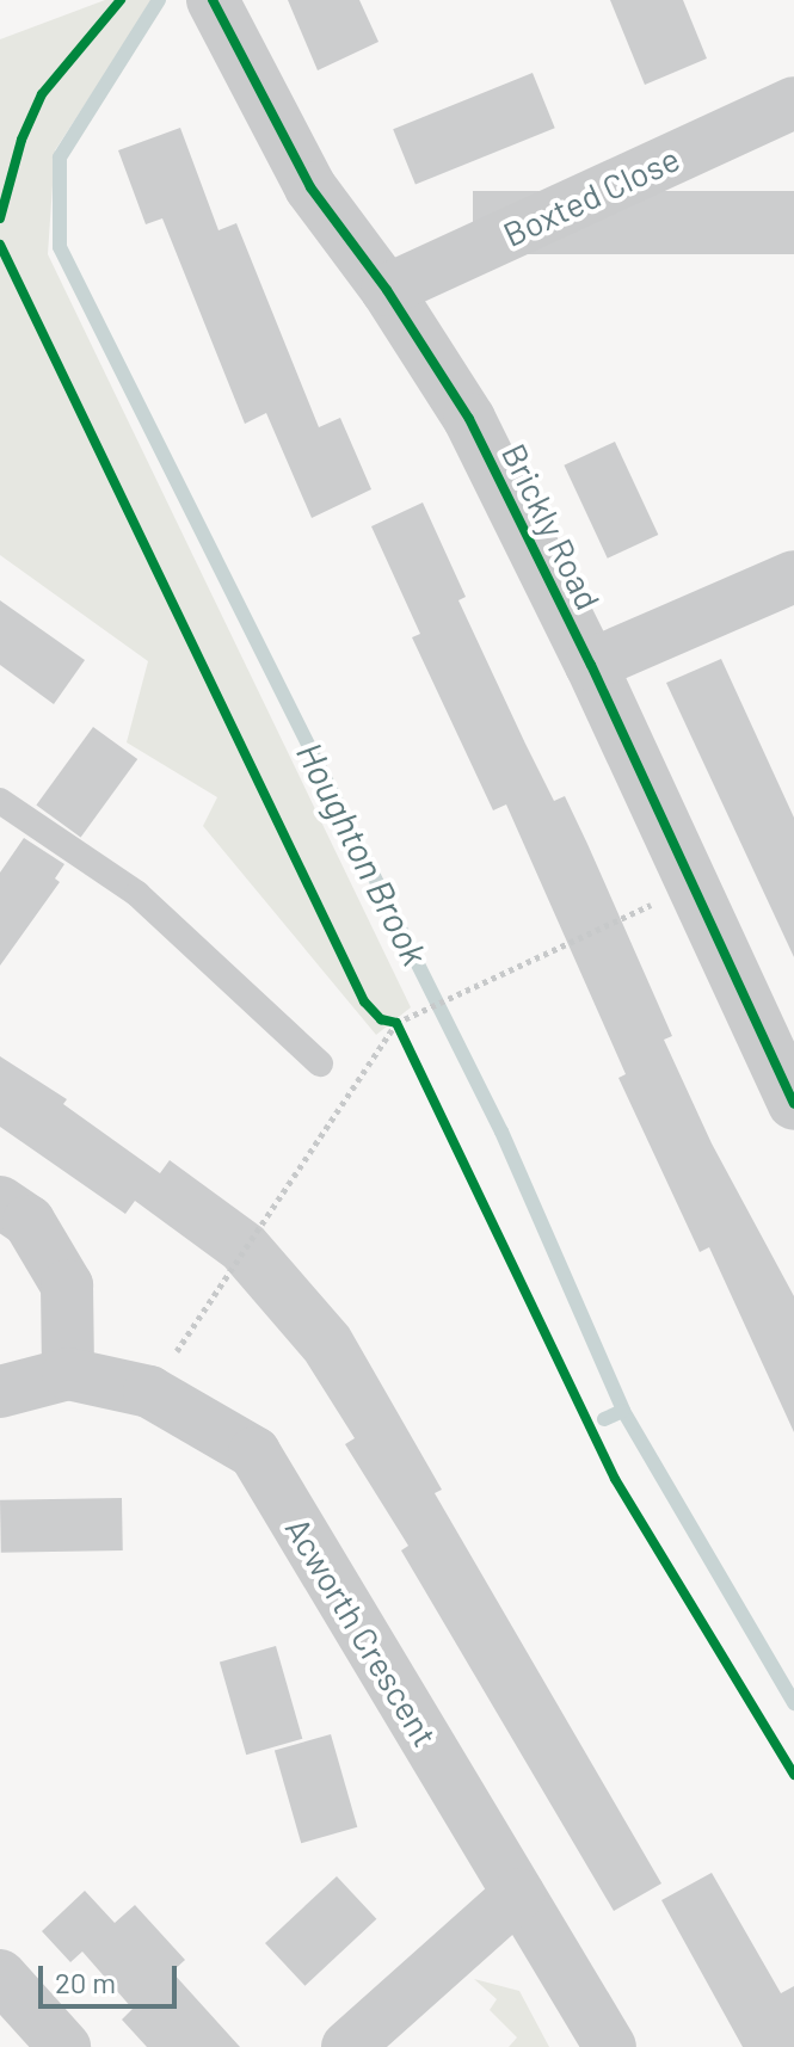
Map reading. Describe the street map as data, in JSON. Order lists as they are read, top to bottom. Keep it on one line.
{"streets":{"street":["Boxted Close","Brickly Road","Acworth Crescent"]},"crossings":[["Boxted Close","Brickly Road"]],"water":["Houghton Brook"],"scale_bar":"20 m"}
